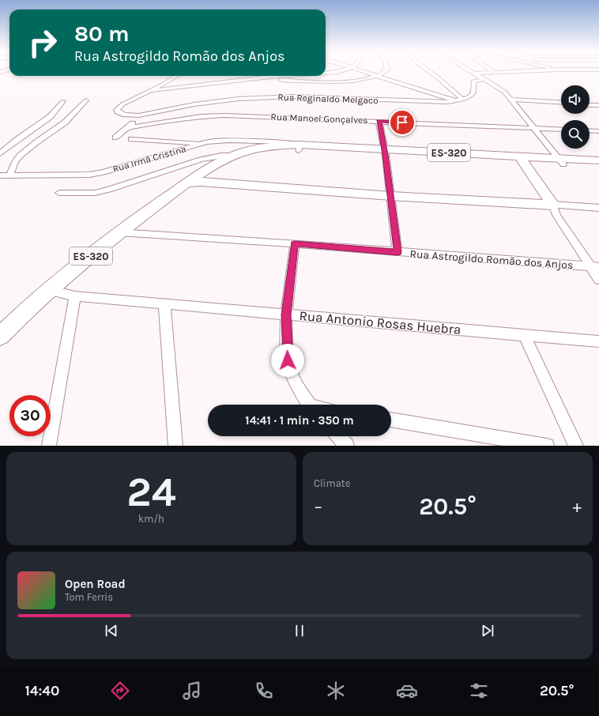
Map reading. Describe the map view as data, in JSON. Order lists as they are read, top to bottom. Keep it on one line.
{"streets":{"main road":["ES-320"],"street":["Rua Reginaldo Melgaco","Rua Manoel Gonçalves","Rua Irmã Cristina","Rua Astrogildo Romão dos Anjos","Rua Antonio Rosas Huebra"]},"crossings":[["ES-320","Rua Irmã Cristina"],["ES-320","Rua Astrogildo Romão dos Anjos"],["ES-320","Rua Antonio Rosas Huebra"]],"page":{"turn":["80 m","Rua Astrogildo Romão dos Anjos"],"limit":"30","trip":"14:41 · 1 min · 350 m","tile":[["24","km/h"],"Climate"],"heat":["−","20.5°","+"],"song":["Open Road","Tom Ferris"],"tabs":["14:40","20.5°"]}}
